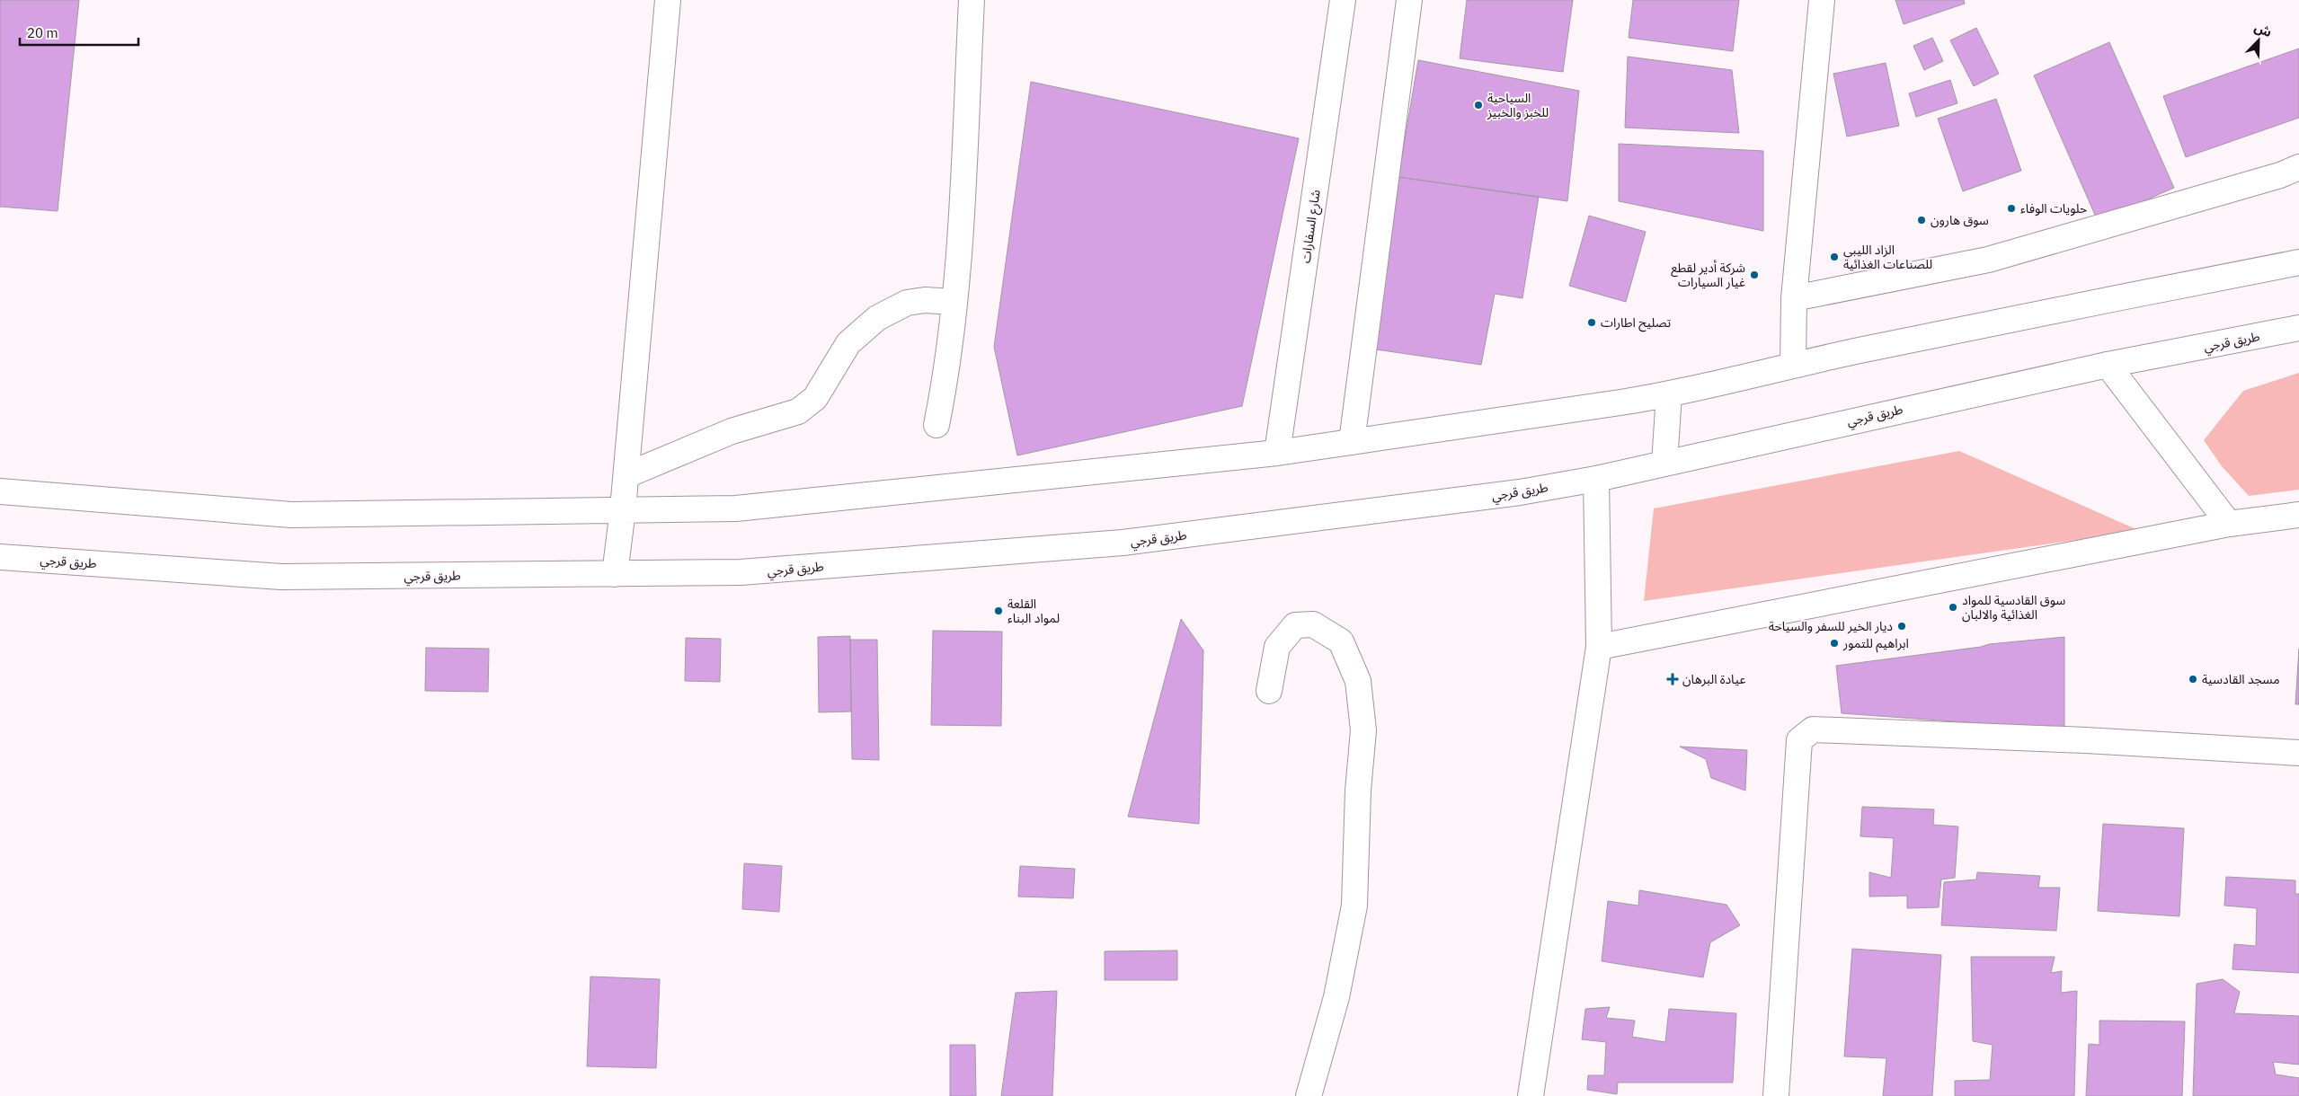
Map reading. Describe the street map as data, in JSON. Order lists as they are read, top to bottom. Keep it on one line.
{"streets":{"main road":["شارع السفارات","طريق قرجي"]},"places":{"other":["السياحية للخبز والخبيز","حلويات الوفاء","سوق هارون","الزاد الليبي للصناعات الغذائية","شركة أدير لقطع غيار السيارات","تصليح اطارات","سوق القادسية للمواد الغذائية والالبان","القلعة لمواد البناء","ديار الخير للسفر والسياحة","ابراهيم للتمور","مسجد القادسية"],"health":["عيادة البرهان"]},"scale_bar":"20 m","north":"top right"}
